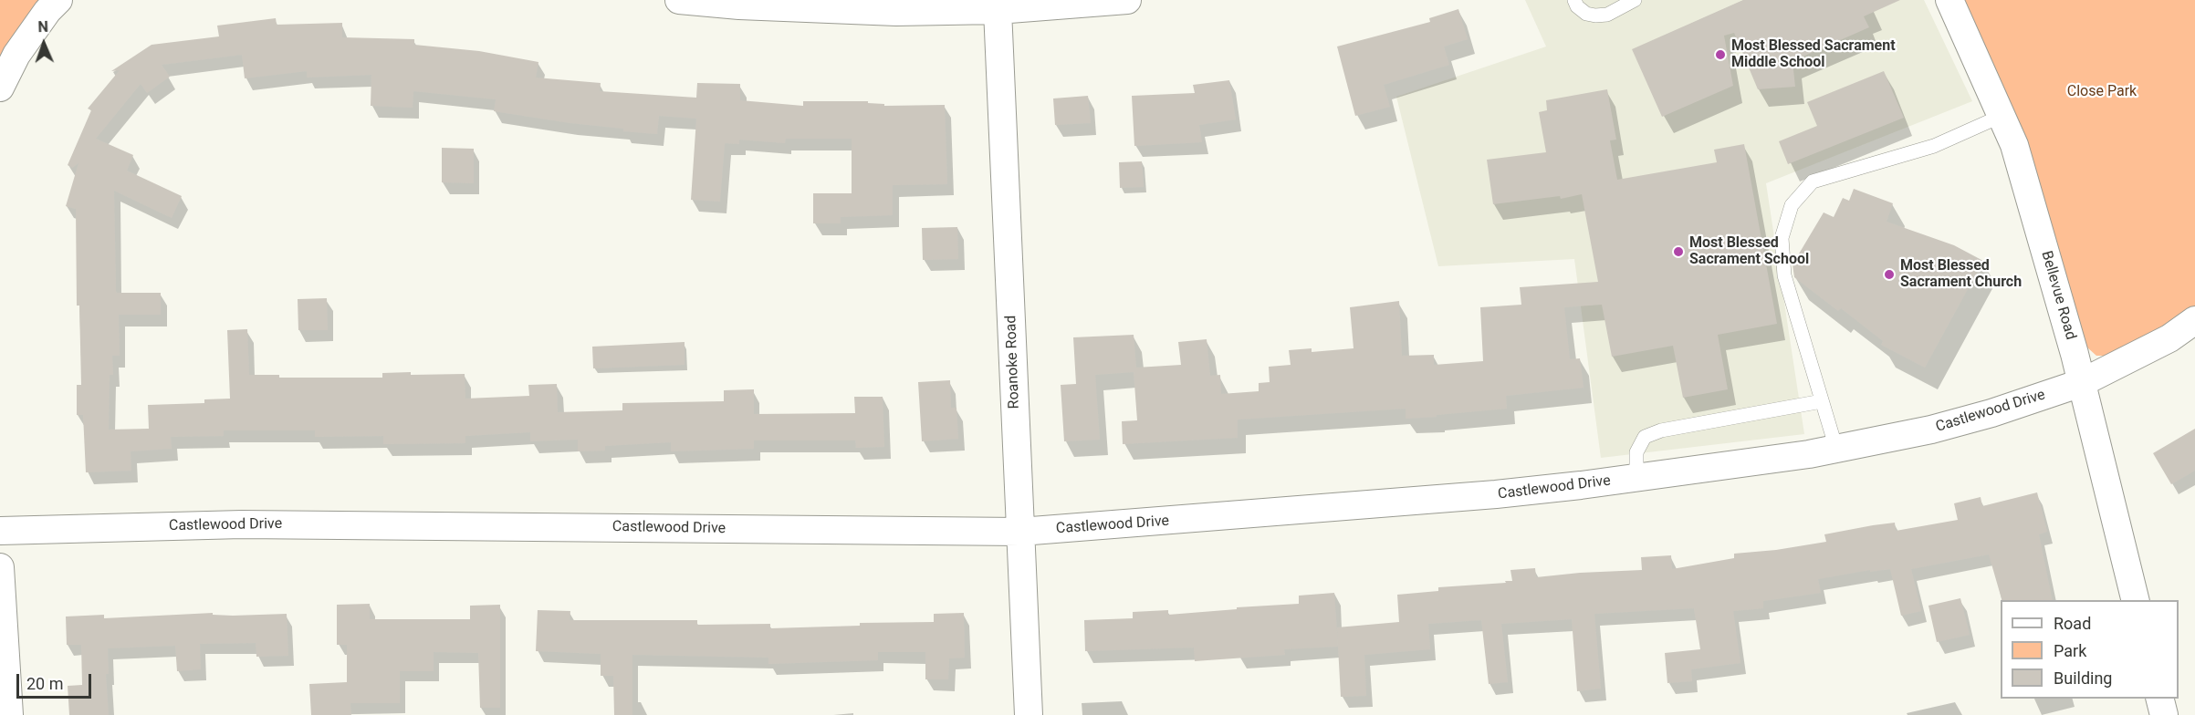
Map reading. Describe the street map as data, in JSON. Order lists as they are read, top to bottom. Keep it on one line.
{"streets":{"street":["Bellevue Road","Roanoke Road","Castlewood Drive"]},"crossings":[["Bellevue Road","Castlewood Drive"],["Roanoke Road","Castlewood Drive"]],"parks":["Close Park"],"places":["Most Blessed Sacrament Middle School","Most Blessed Sacrament School","Most Blessed Sacrament Church"],"legend":["Road","Park","Building"],"scale_bar":"20 m","north":"top"}
